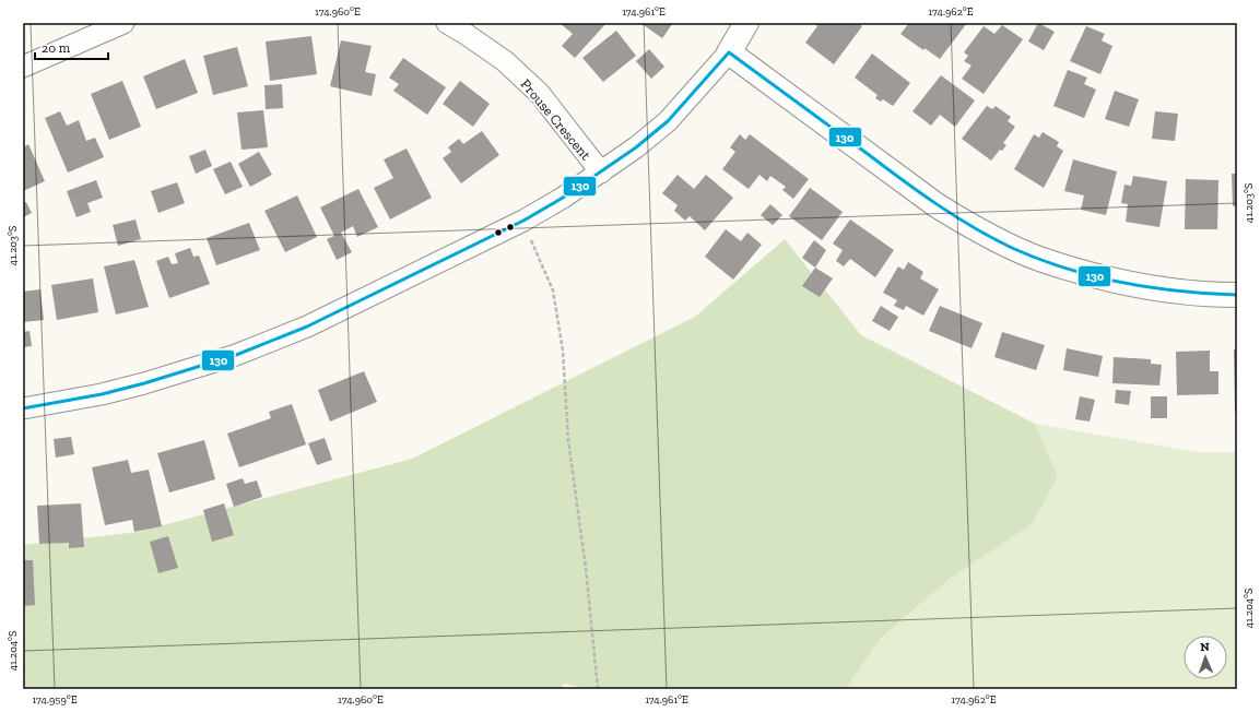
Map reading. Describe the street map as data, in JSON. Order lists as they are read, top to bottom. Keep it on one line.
{"streets":{"street":["Prouse Crescent"]},"lines":["transit line 130"],"scale_bar":"20 m","north":"top","coordinates":["174.960°E","174.961°E","174.962°E","41.203°S","41.204°S","174.959°E"]}
